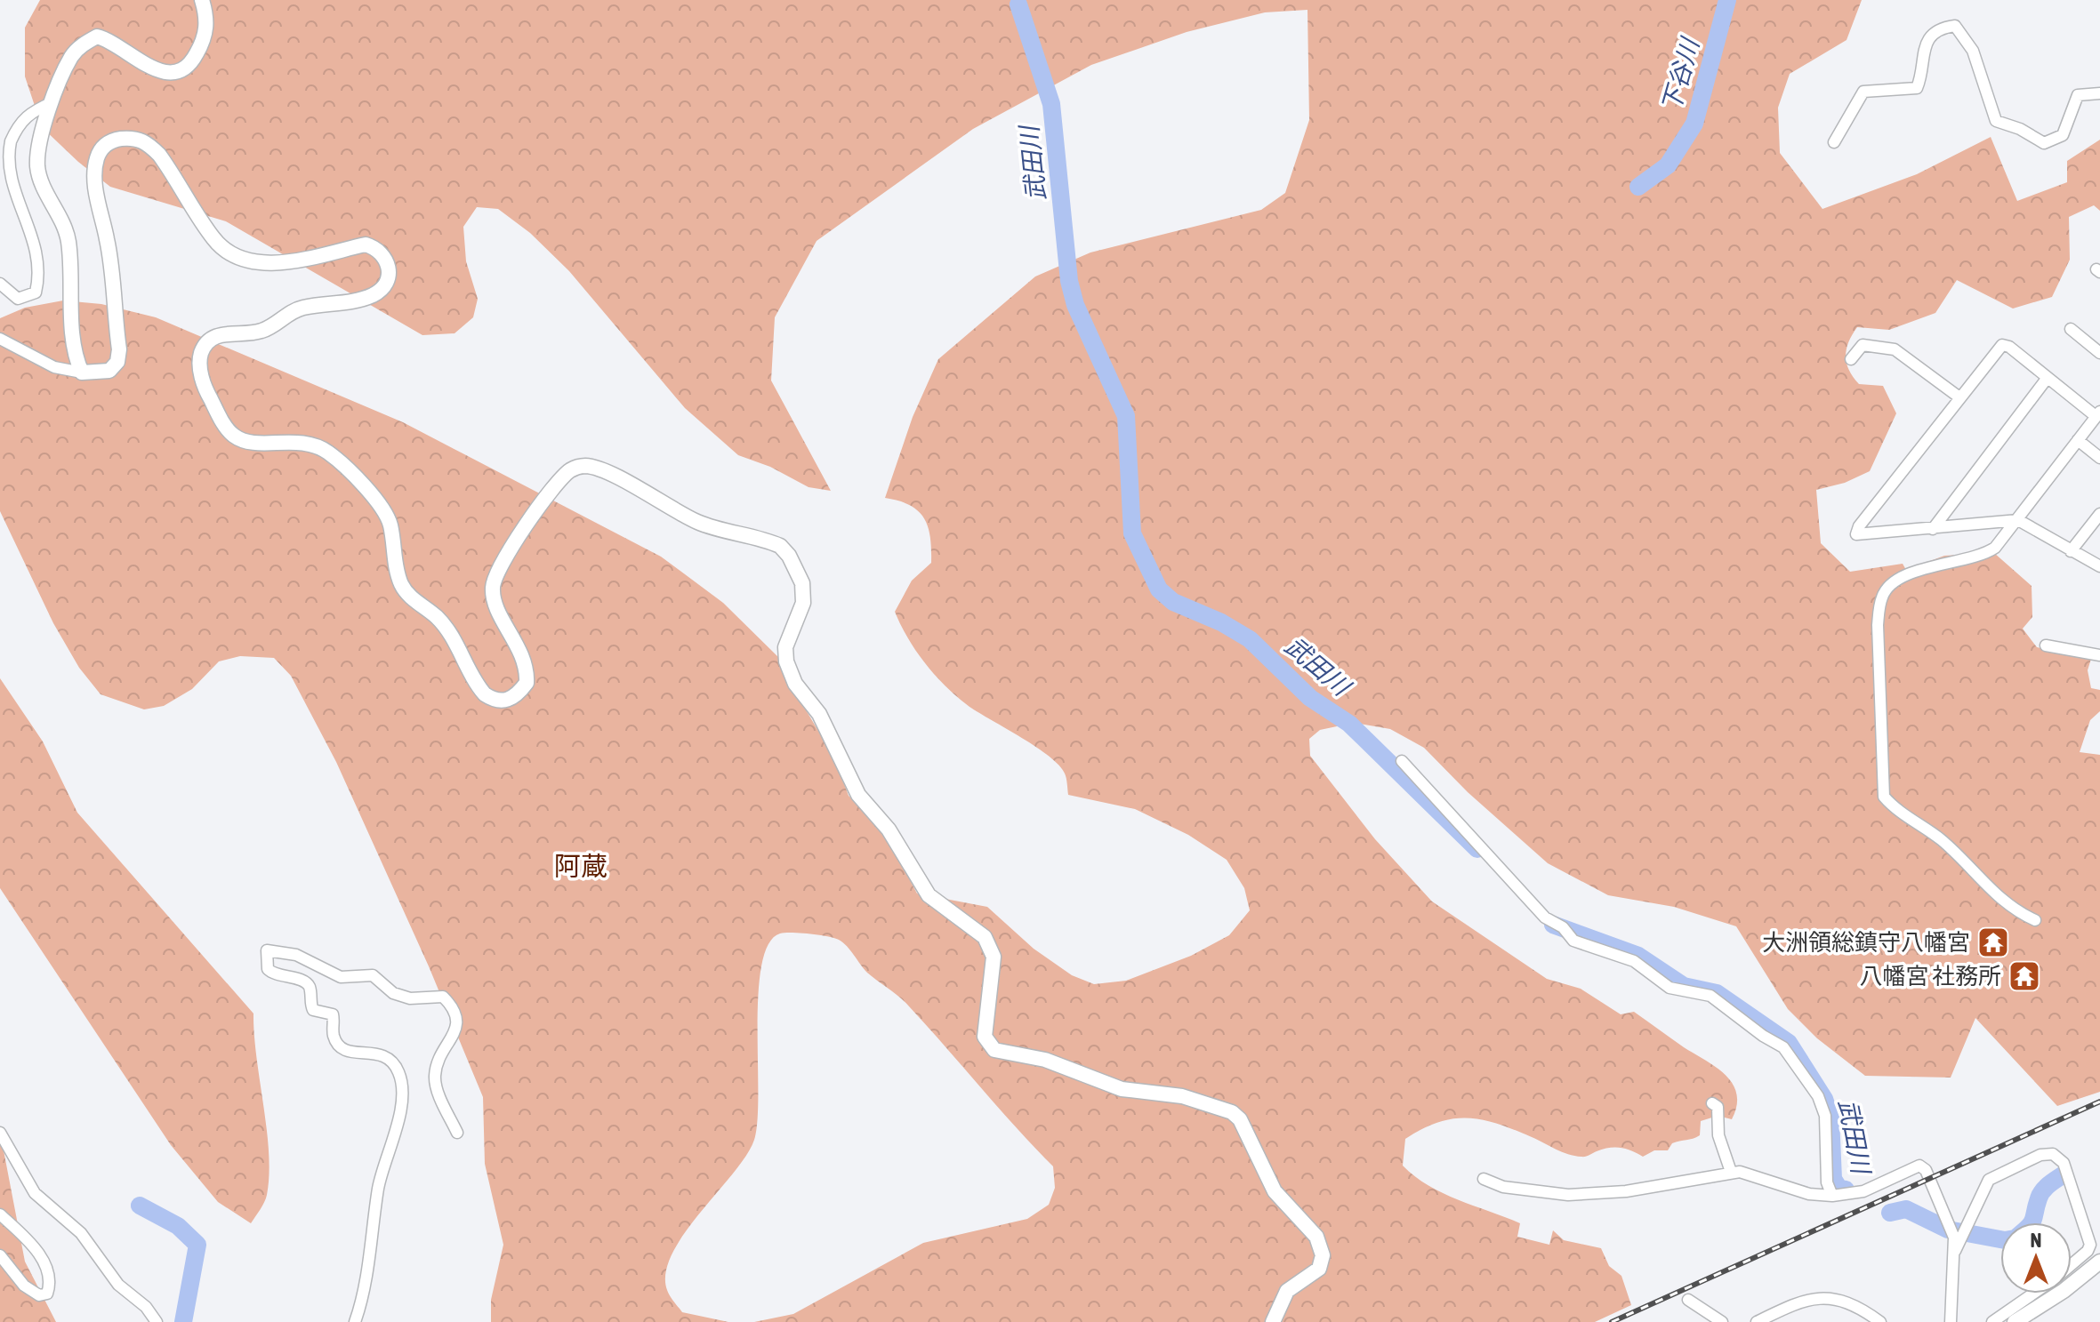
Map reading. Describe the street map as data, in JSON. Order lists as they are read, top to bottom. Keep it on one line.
{"districts":["阿蔵"],"water":["下谷川","武田川"],"places":{"temple":["大洲領総鎮守八幡宮","八幡宮 社務所"]},"north":"top"}
